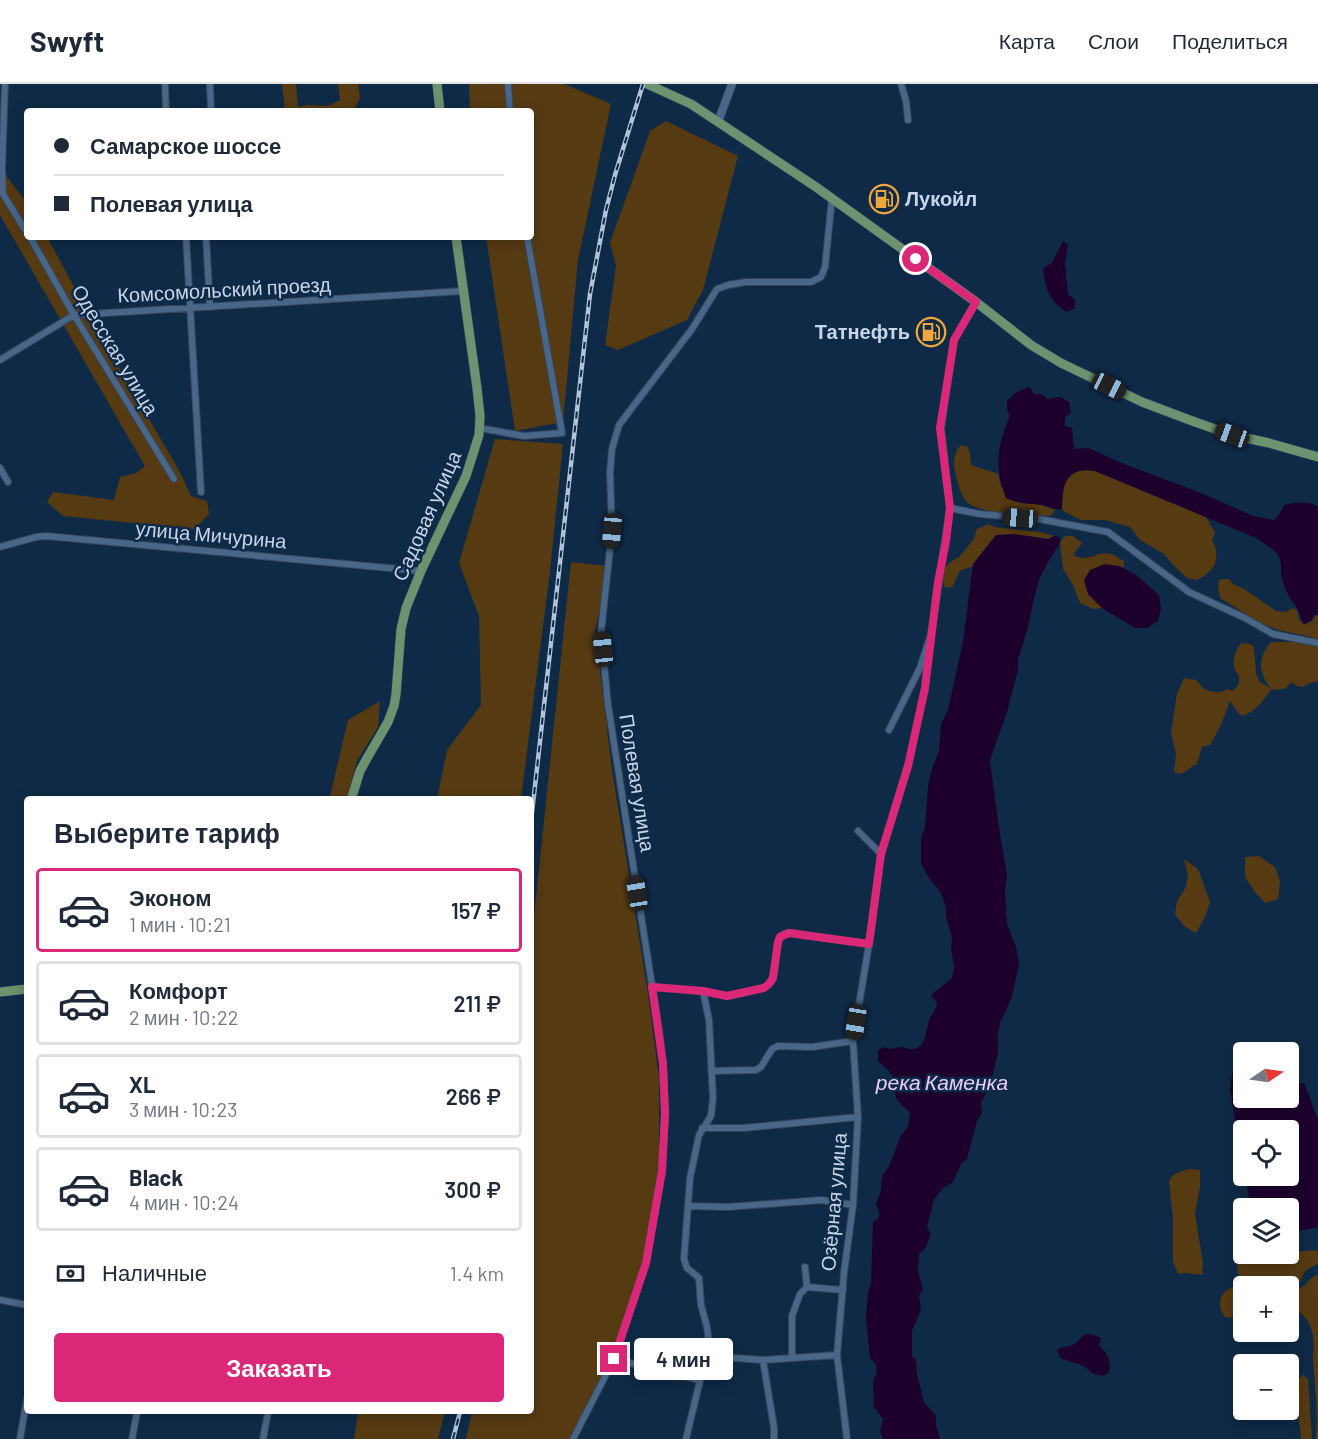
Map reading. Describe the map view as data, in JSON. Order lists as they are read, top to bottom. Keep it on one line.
{"streets":{"main road":["Садовая улица"],"street":["Комсомольский проезд","Одесская улица","улица Мичурина","Полевая улица","Озёрная улица"]},"crossings":[["Комсомольский проезд","Одесская улица"],["Комсомольский проезд","Садовая улица"],["Садовая улица","улица Мичурина"]],"water":["река Каменка"],"places":{"fuel station":["Лукойл","Татнефть"]},"north":"right","page":{"header":"Swyft","nav":["Карта","Слои","Поделиться"],"banner":["Самарское шоссе","Полевая улица"],"heading":"Выберите тариф","list":[{"name":"Эконом","note":"1 мин · 10:21","value":"157 ₽"},{"name":"Комфорт","note":"2 мин · 10:22","value":"211 ₽"},{"name":"XL","note":"3 мин · 10:23","value":"266 ₽"},{"name":"Black","note":"4 мин · 10:24","value":"300 ₽"}],"map_buttons":["+","−"],"pay":["Наличные","1.4 km"],"buttons":"Заказать","bubble":"4 мин"}}
